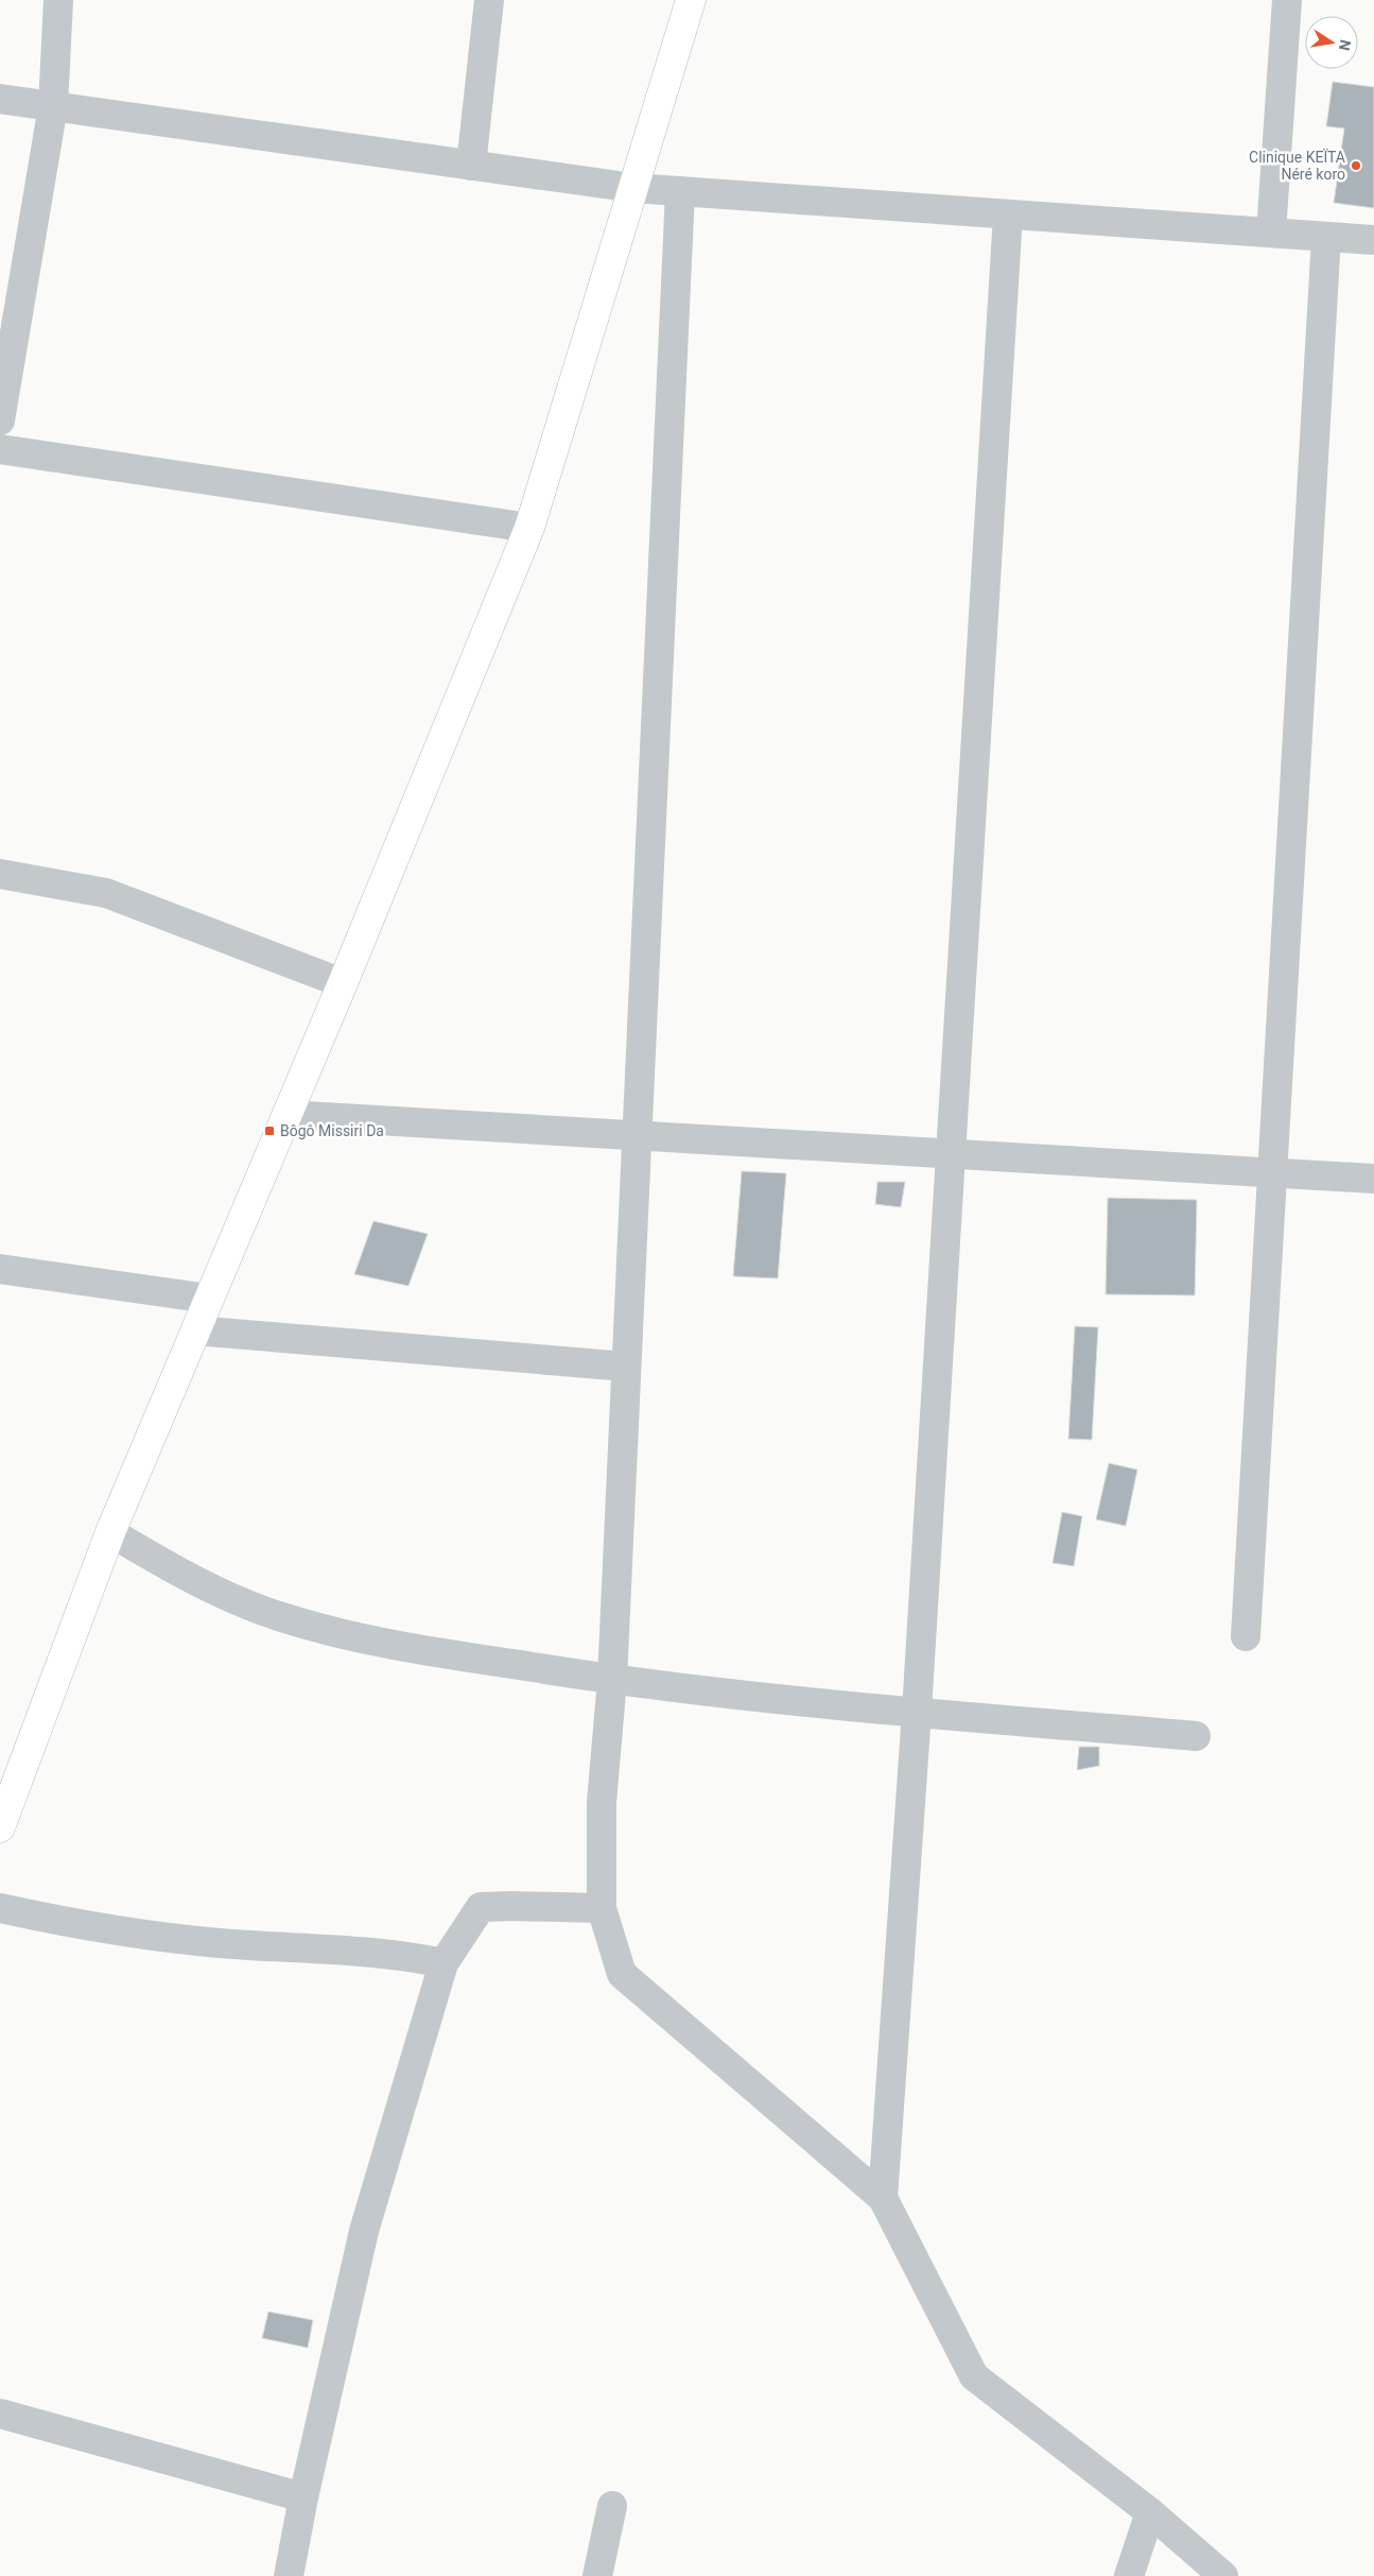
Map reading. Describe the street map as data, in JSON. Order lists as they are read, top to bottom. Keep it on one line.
{"places":{"other":["Clinique KEÏTA Néré koro"],"transit":["Bôgô Missiri Da"]},"north":"right"}
